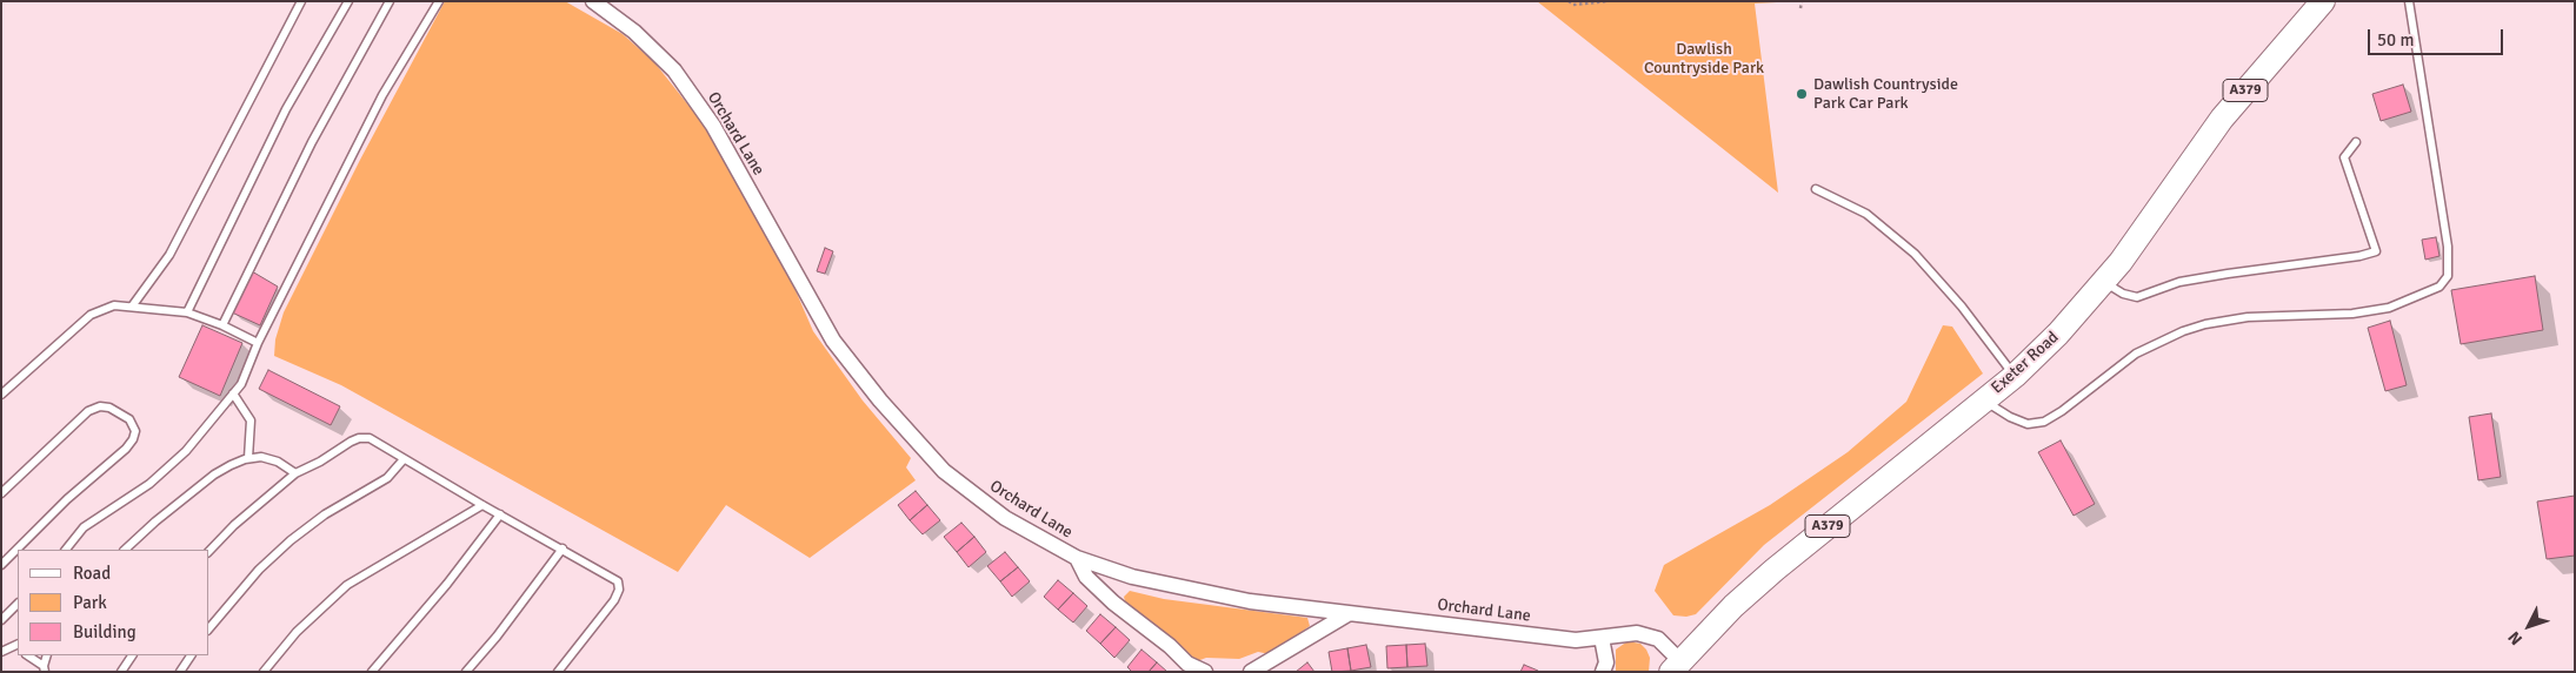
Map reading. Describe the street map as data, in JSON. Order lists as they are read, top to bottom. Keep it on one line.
{"streets":{"main road":["A379","Exeter Road"],"street":["Orchard Lane"]},"crossings":[["Orchard Lane","Exeter Road"]],"parks":["Dawlish Countryside Park"],"places":["Dawlish Countryside Park Car Park"],"legend":["Road","Park","Building"],"scale_bar":"50 m","north":"bottom left"}
